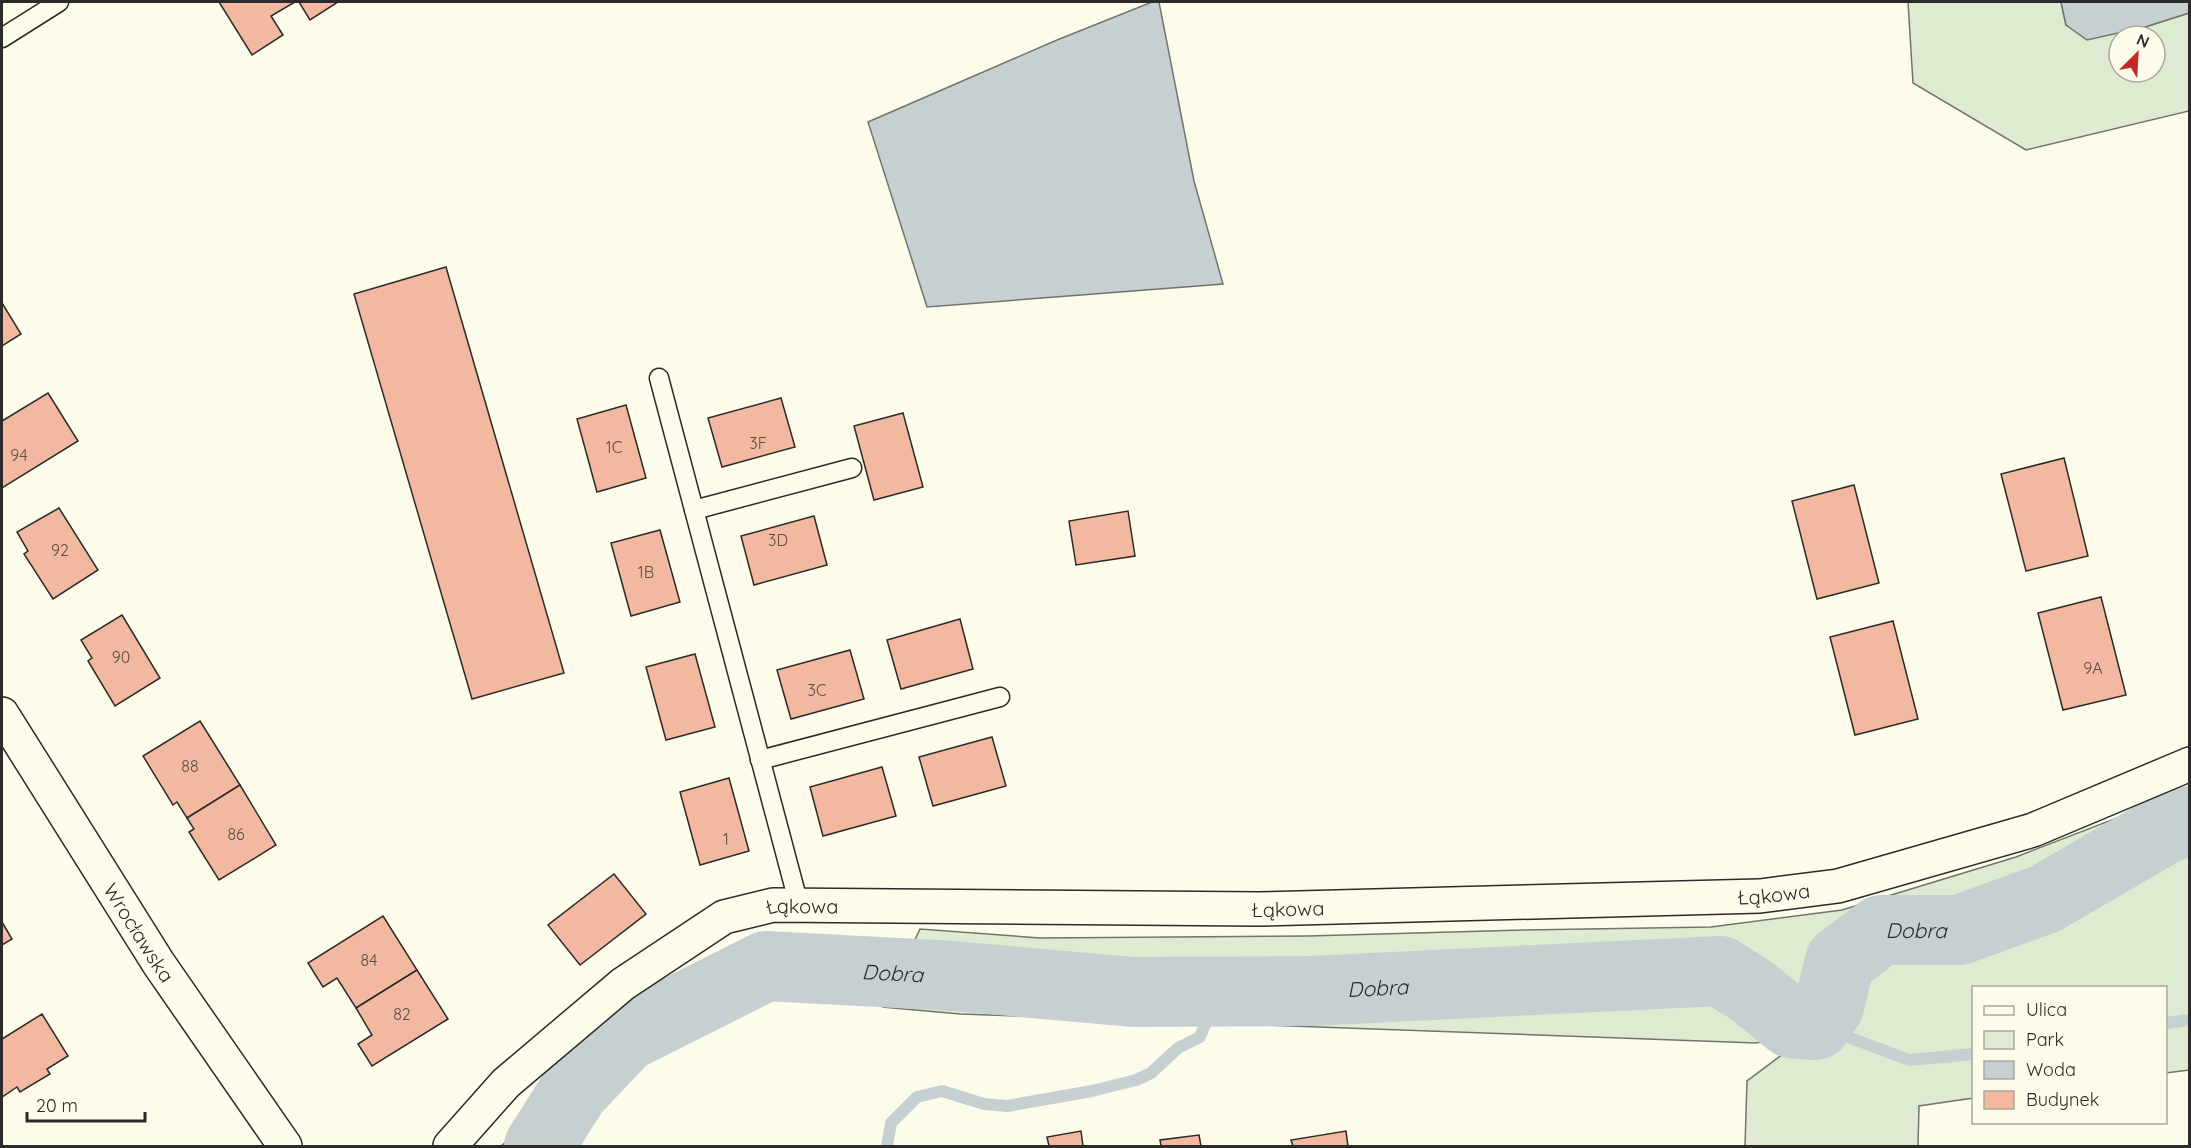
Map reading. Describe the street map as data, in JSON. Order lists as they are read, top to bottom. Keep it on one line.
{"streets":{"street":["Łąkowa","Wrocławska"]},"water":["Dobra"],"house_numbers":["3F","1C","94","3D","92","1B","90","9A","3C","88","86","1","84","82"],"legend":["Ulica","Park","Woda","Budynek"],"scale_bar":"20 m","north":"top right"}
